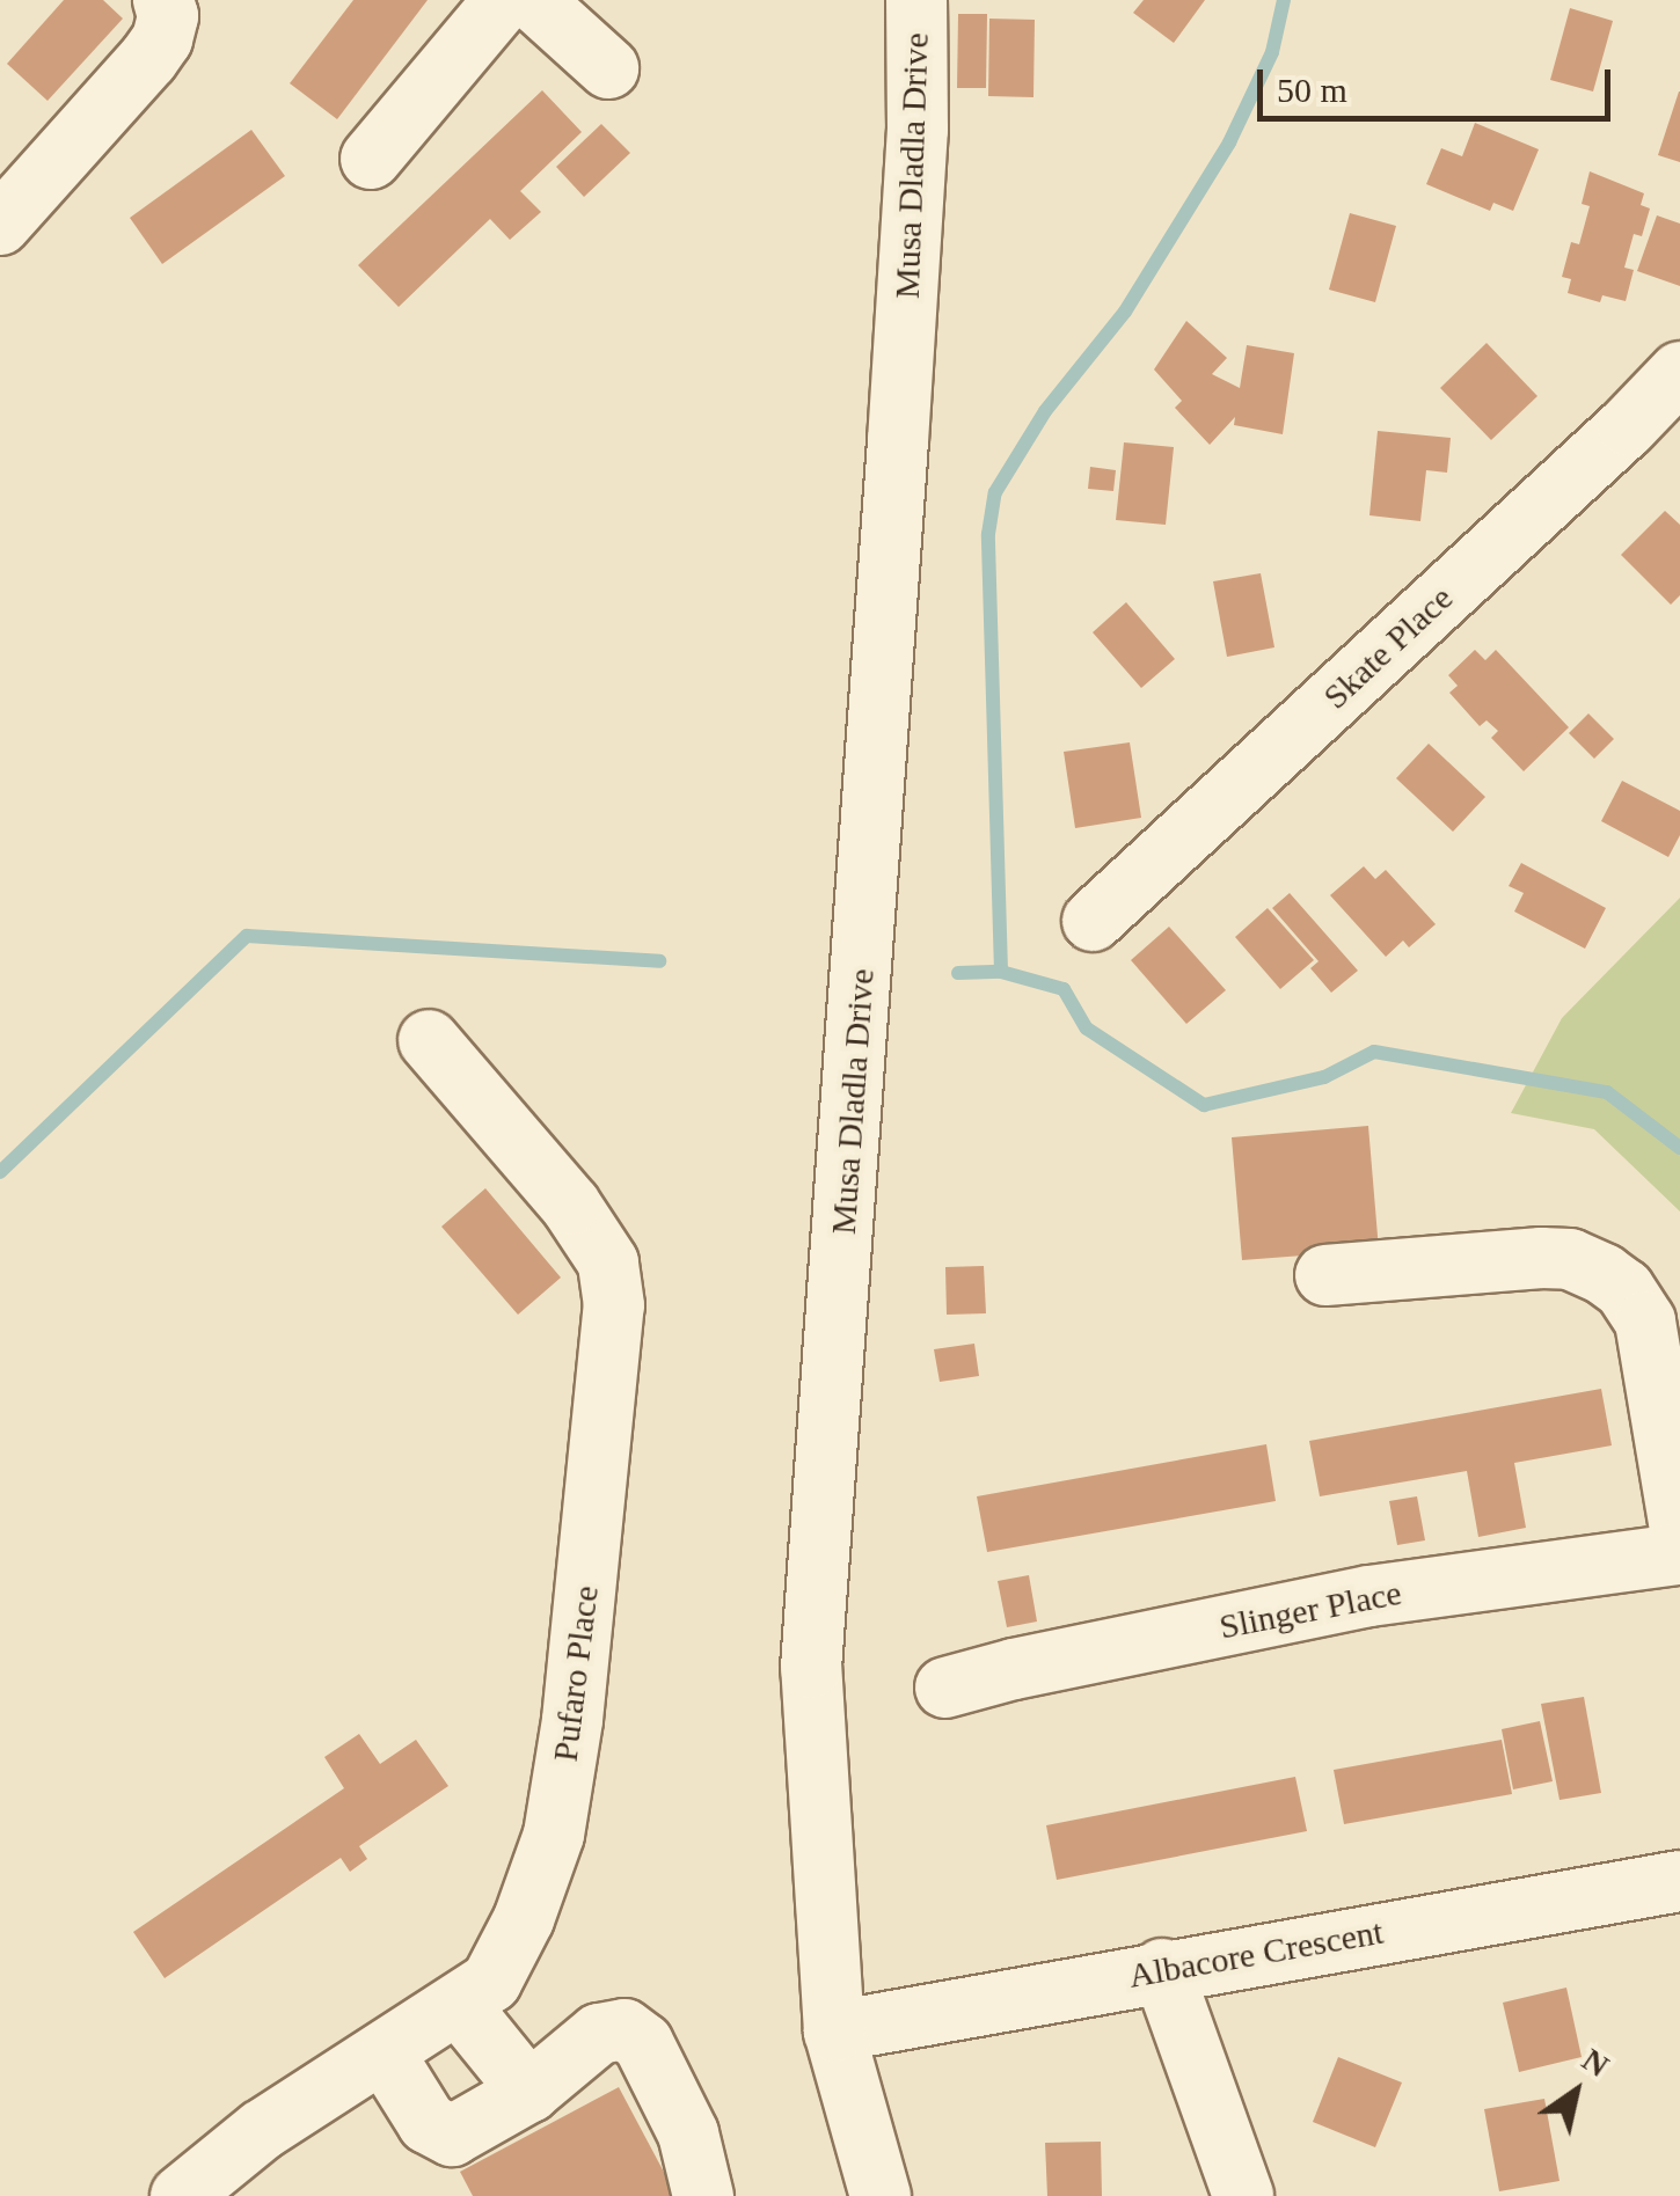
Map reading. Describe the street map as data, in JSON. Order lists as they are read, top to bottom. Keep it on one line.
{"streets":{"street":["Musa Dladla Drive","Skate Place","Slinger Place","Pufaro Place","Albacore Crescent"]},"crossings":[["Musa Dladla Drive","Albacore Crescent"]],"scale_bar":"50 m","north":"top right"}
